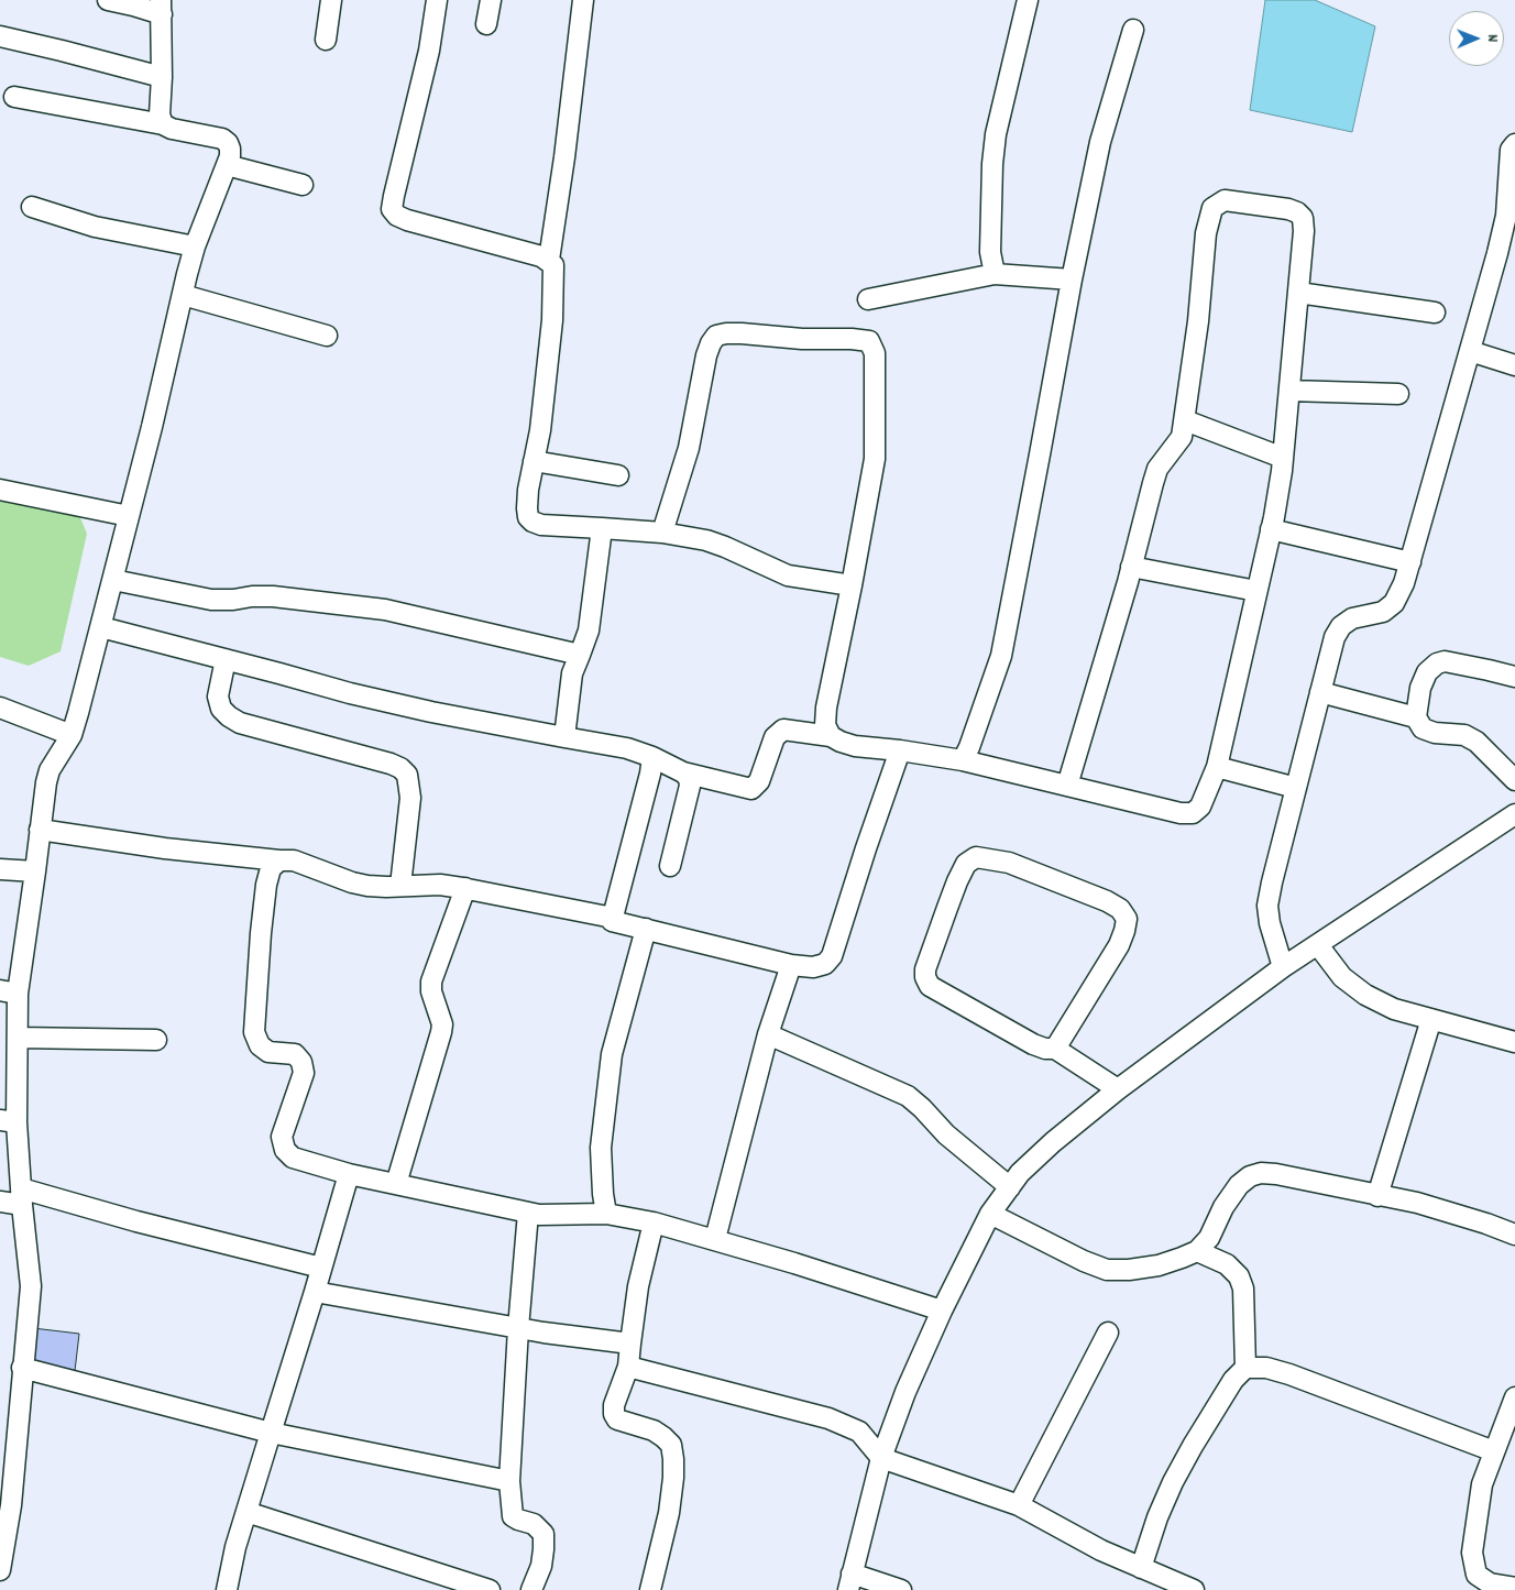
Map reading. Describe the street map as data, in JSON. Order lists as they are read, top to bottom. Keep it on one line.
{"north":"right"}
